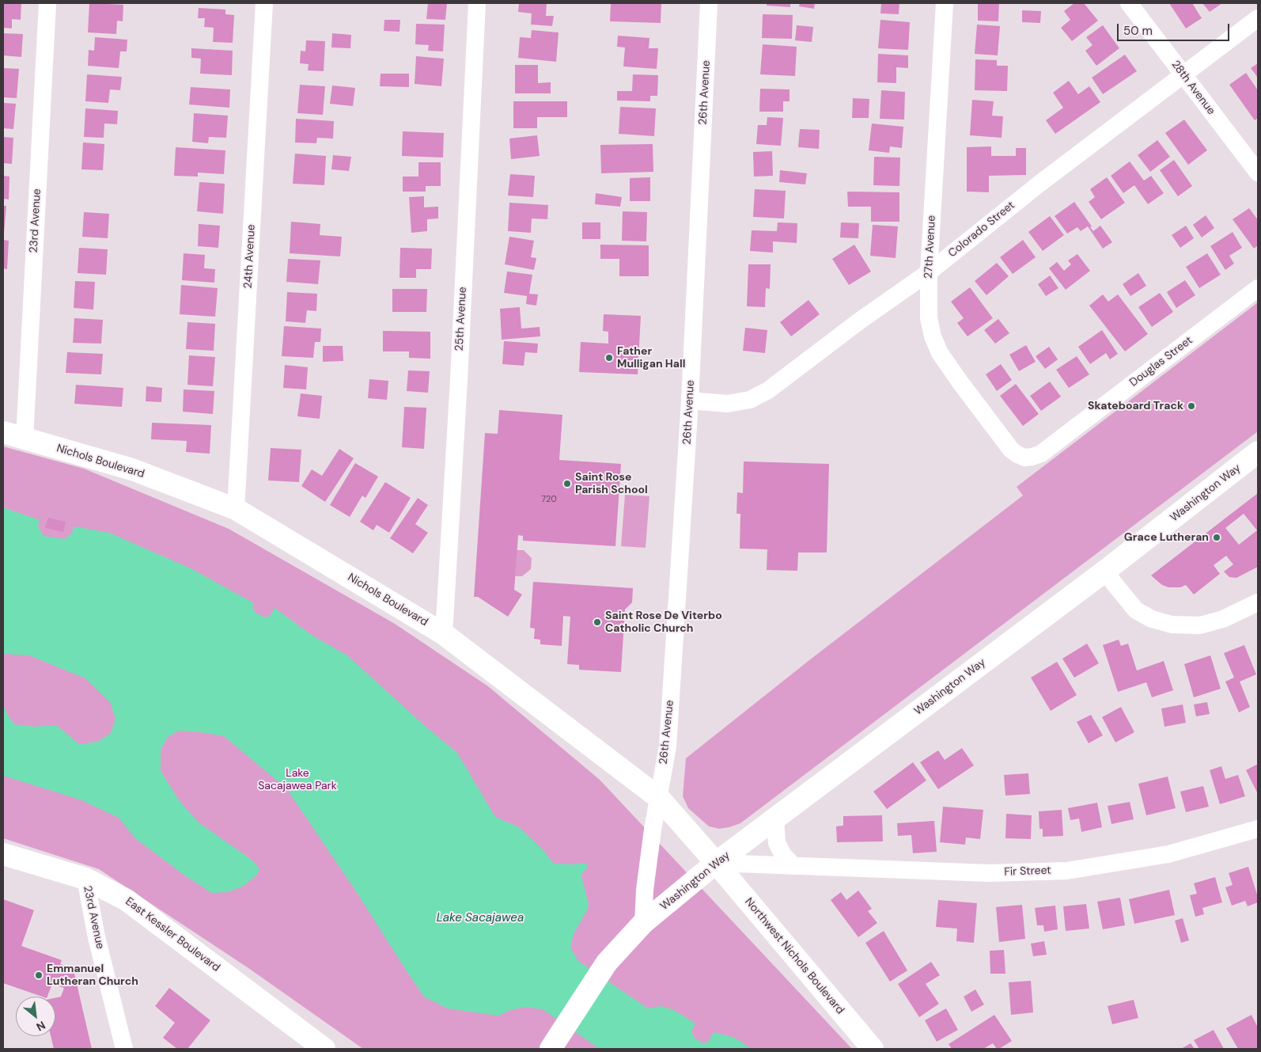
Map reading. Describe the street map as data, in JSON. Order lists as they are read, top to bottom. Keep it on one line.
{"streets":{"main road":["Nichols Boulevard","Washington Way","East Kessler Boulevard","Northwest Nichols Boulevard"],"street":["28th Avenue","26th Avenue","23rd Avenue","Colorado Street","27th Avenue","24th Avenue","25th Avenue","Douglas Street","Fir Street"]},"crossings":[["28th Avenue","Colorado Street"],["26th Avenue","Colorado Street"],["26th Avenue","Nichols Boulevard"],["26th Avenue","Washington Way"],["23rd Avenue","Nichols Boulevard"],["23rd Avenue","East Kessler Boulevard"],["Colorado Street","27th Avenue"],["27th Avenue","Douglas Street"],["24th Avenue","Nichols Boulevard"],["25th Avenue","Nichols Boulevard"],["Nichols Boulevard","Washington Way"],["Nichols Boulevard","Fir Street"],["Nichols Boulevard","Northwest Nichols Boulevard"],["Washington Way","Fir Street"],["Washington Way","Northwest Nichols Boulevard"],["Fir Street","Northwest Nichols Boulevard"]],"water":["Lake Sacajawea"],"parks":["Lake Sacajawea Park"],"places":["Father Mulligan Hall","Skateboard Track","Saint Rose Parish School","Grace Lutheran","Saint Rose De Viterbo Catholic Church","Emmanuel Lutheran Church"],"house_numbers":["720"],"scale_bar":"50 m","north":"bottom right"}
